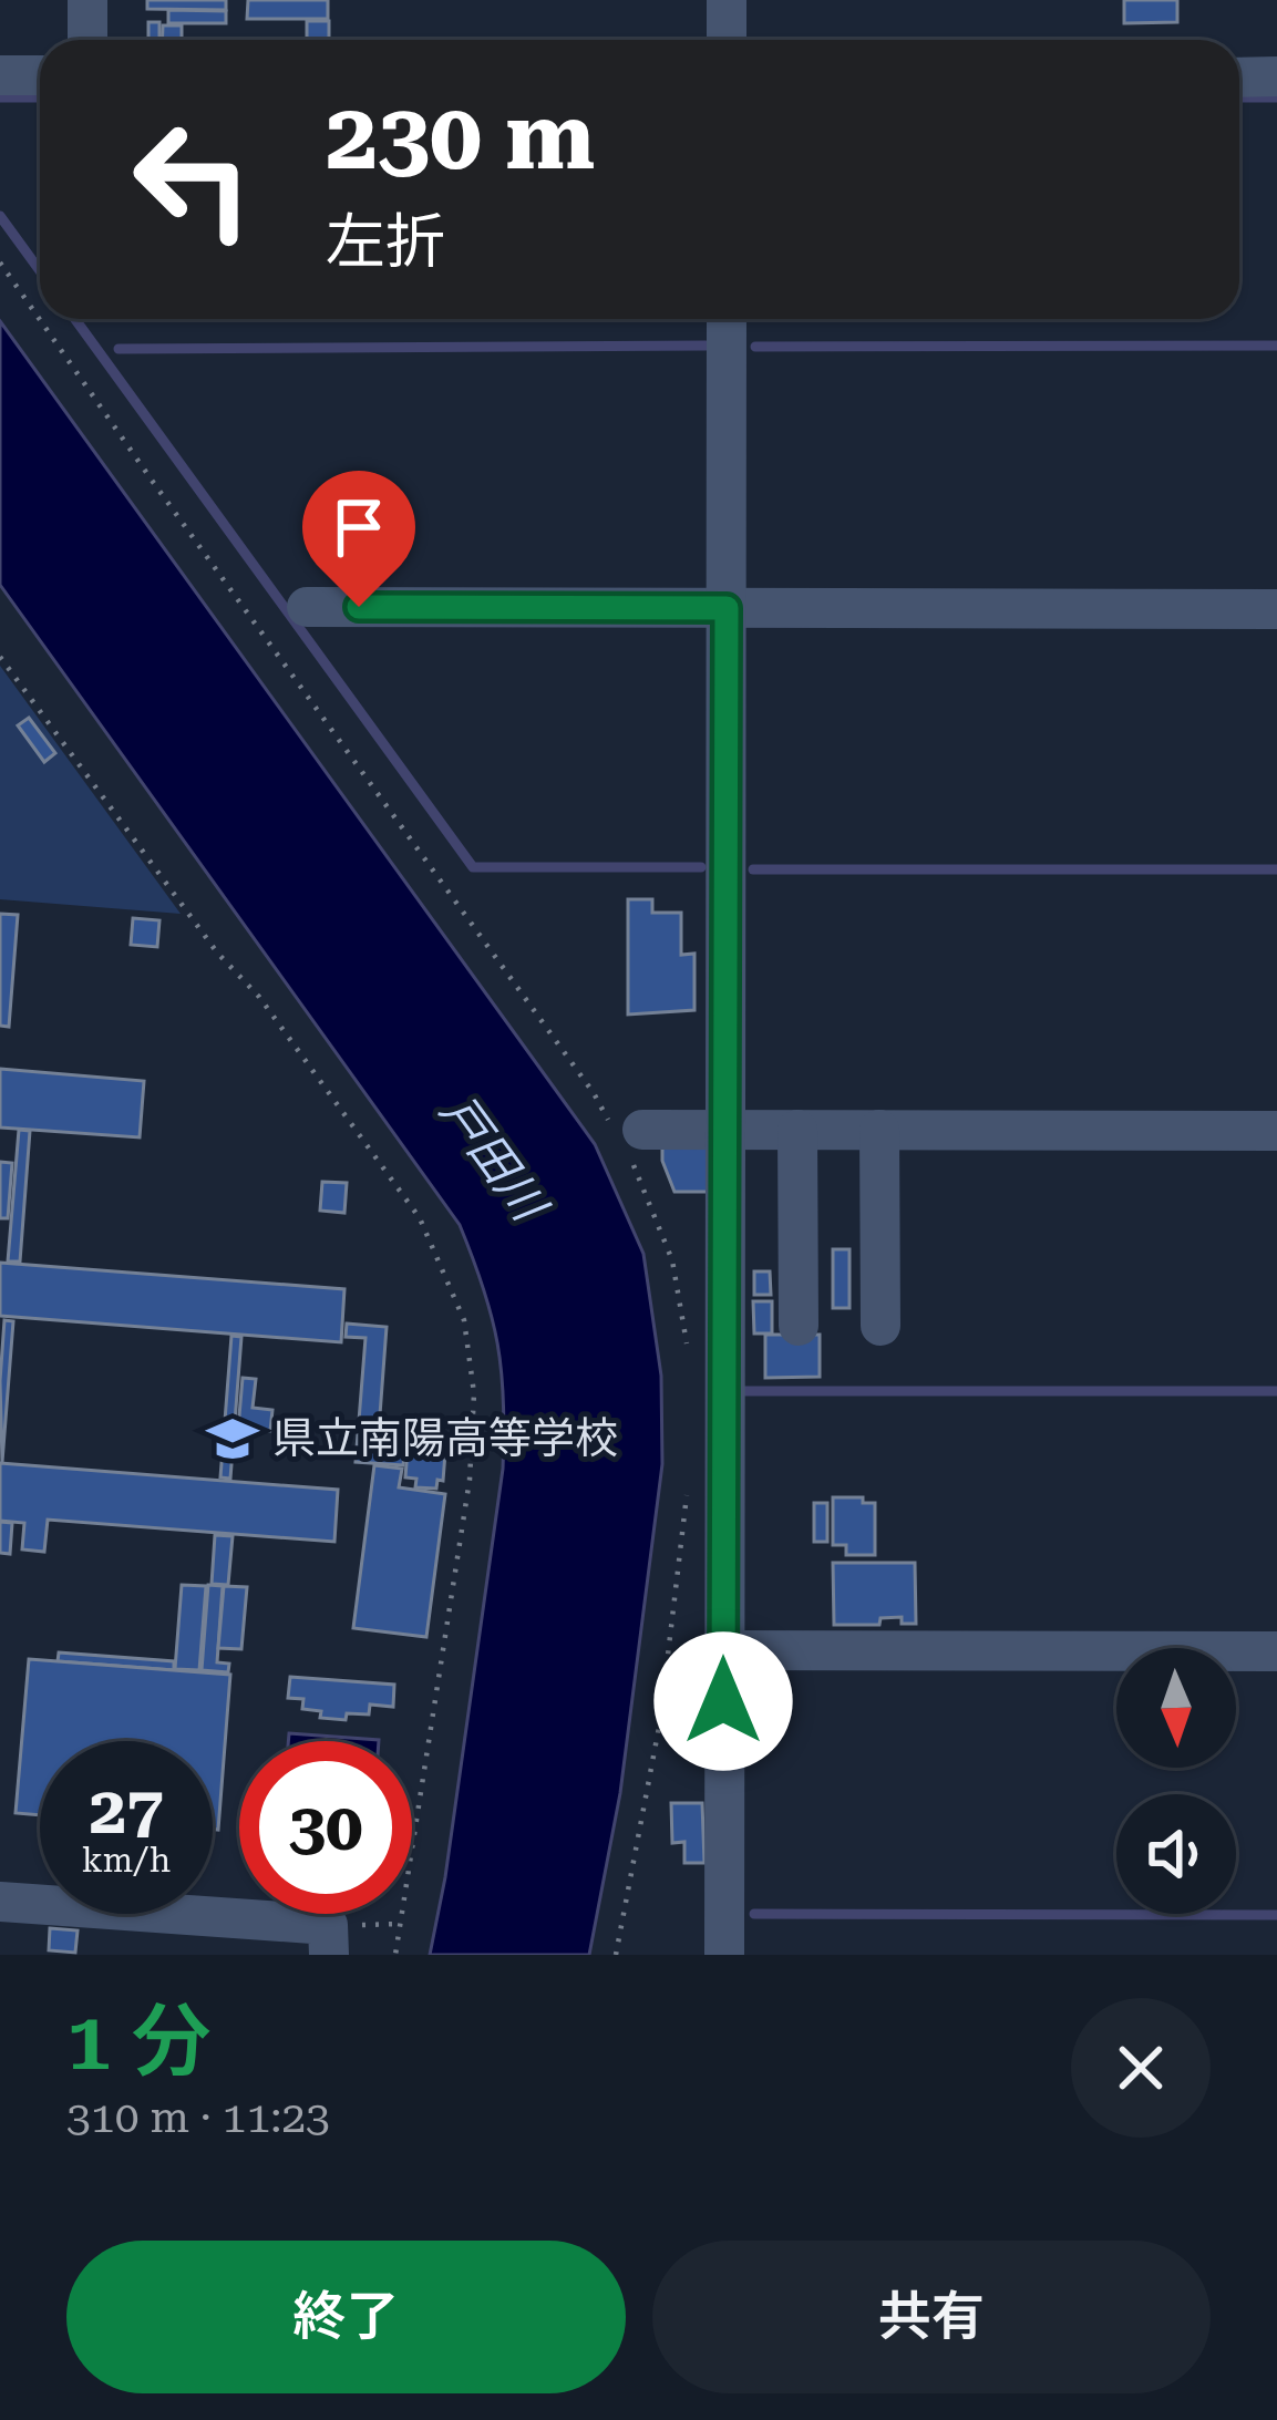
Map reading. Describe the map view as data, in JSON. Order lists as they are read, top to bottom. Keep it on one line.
{"water":["戸田川"],"places":{"school or university":["県立南陽高等学校"]},"north":"bottom","page":{"turn":["230 m","左折"],"speed":"27 km/h","limit":"30","heading":["1 分","310 m · 11:23"],"buttons":["終了","共有"]}}
